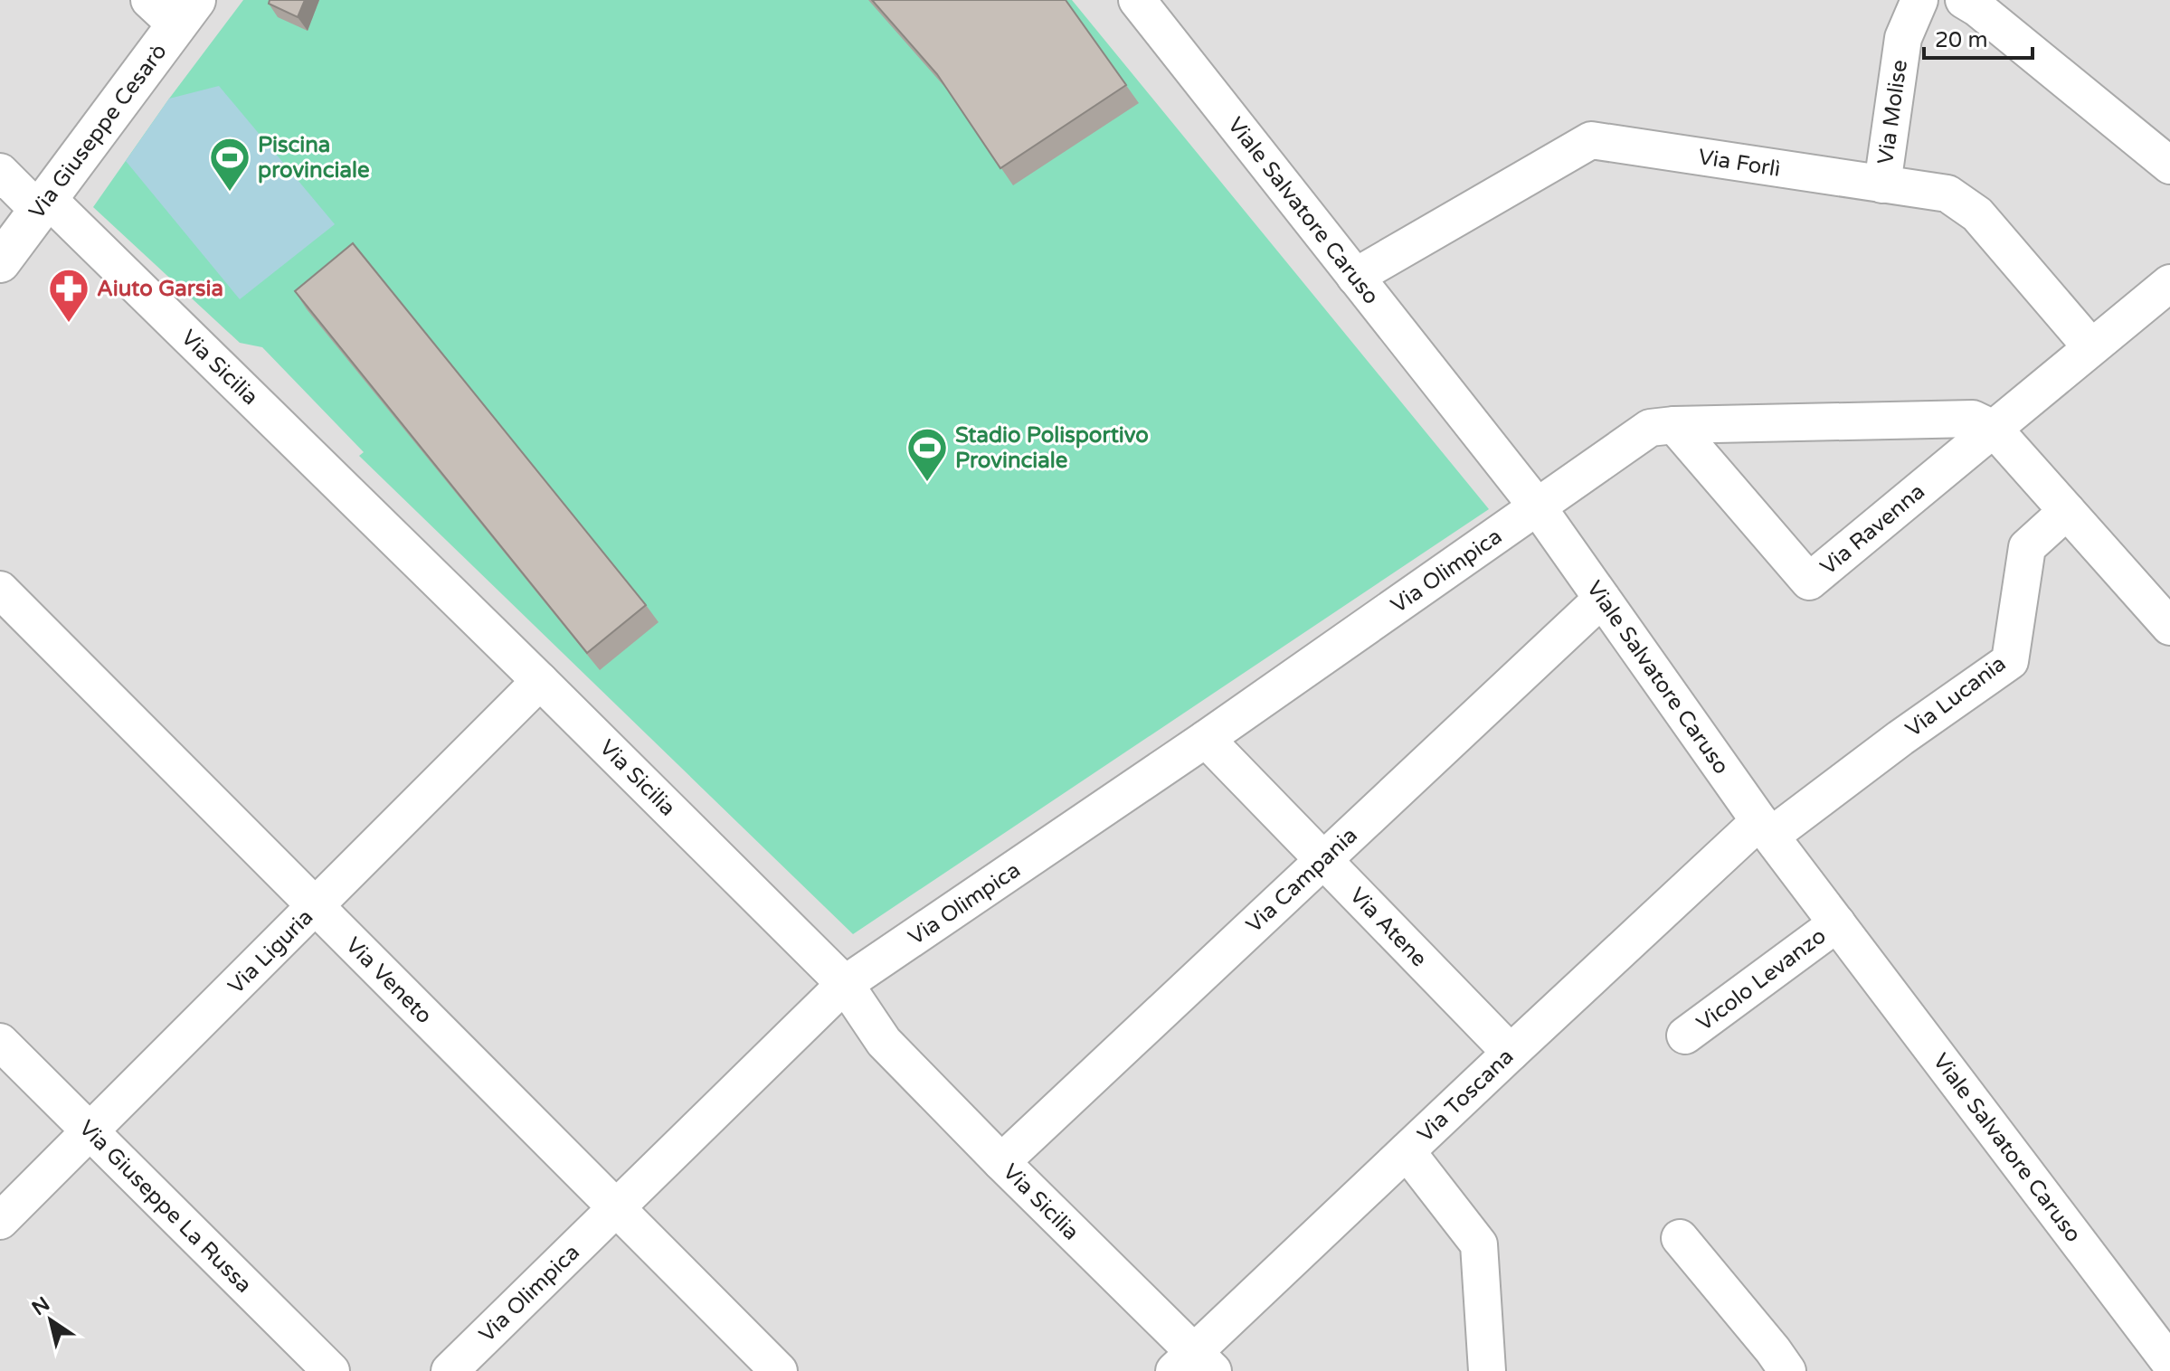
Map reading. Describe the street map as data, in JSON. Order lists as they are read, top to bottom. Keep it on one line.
{"streets":{"street":["Via Molise","Via Giuseppe Cesarò","Via Forlì","Viale Salvatore Caruso","Via Sicilia","Via Ravenna","Via Olimpica","Via Lucania","Via Campania","Via Atene","Via Liguria","Vicolo Levanzo","Via Veneto","Via Toscana","Via Giuseppe La Russa"]},"crossings":[["Via Molise","Via Forlì"],["Via Giuseppe Cesarò","Via Sicilia"],["Via Forlì","Viale Salvatore Caruso"],["Via Forlì","Via Ravenna"],["Viale Salvatore Caruso","Via Olimpica"],["Viale Salvatore Caruso","Via Lucania"],["Viale Salvatore Caruso","Via Campania"],["Viale Salvatore Caruso","Vicolo Levanzo"],["Viale Salvatore Caruso","Via Toscana"],["Via Sicilia","Via Olimpica"],["Via Sicilia","Via Campania"],["Via Sicilia","Via Liguria"],["Via Sicilia","Via Toscana"],["Via Olimpica","Via Atene"],["Via Olimpica","Via Veneto"],["Via Lucania","Via Toscana"],["Via Campania","Via Atene"],["Via Atene","Via Toscana"],["Via Liguria","Via Veneto"],["Via Liguria","Via Giuseppe La Russa"]],"places":{"sports":["Piscina provinciale","Stadio Polisportivo Provinciale"],"pharmacy":["Aiuto Garsia"]},"scale_bar":"20 m","north":"top left"}
